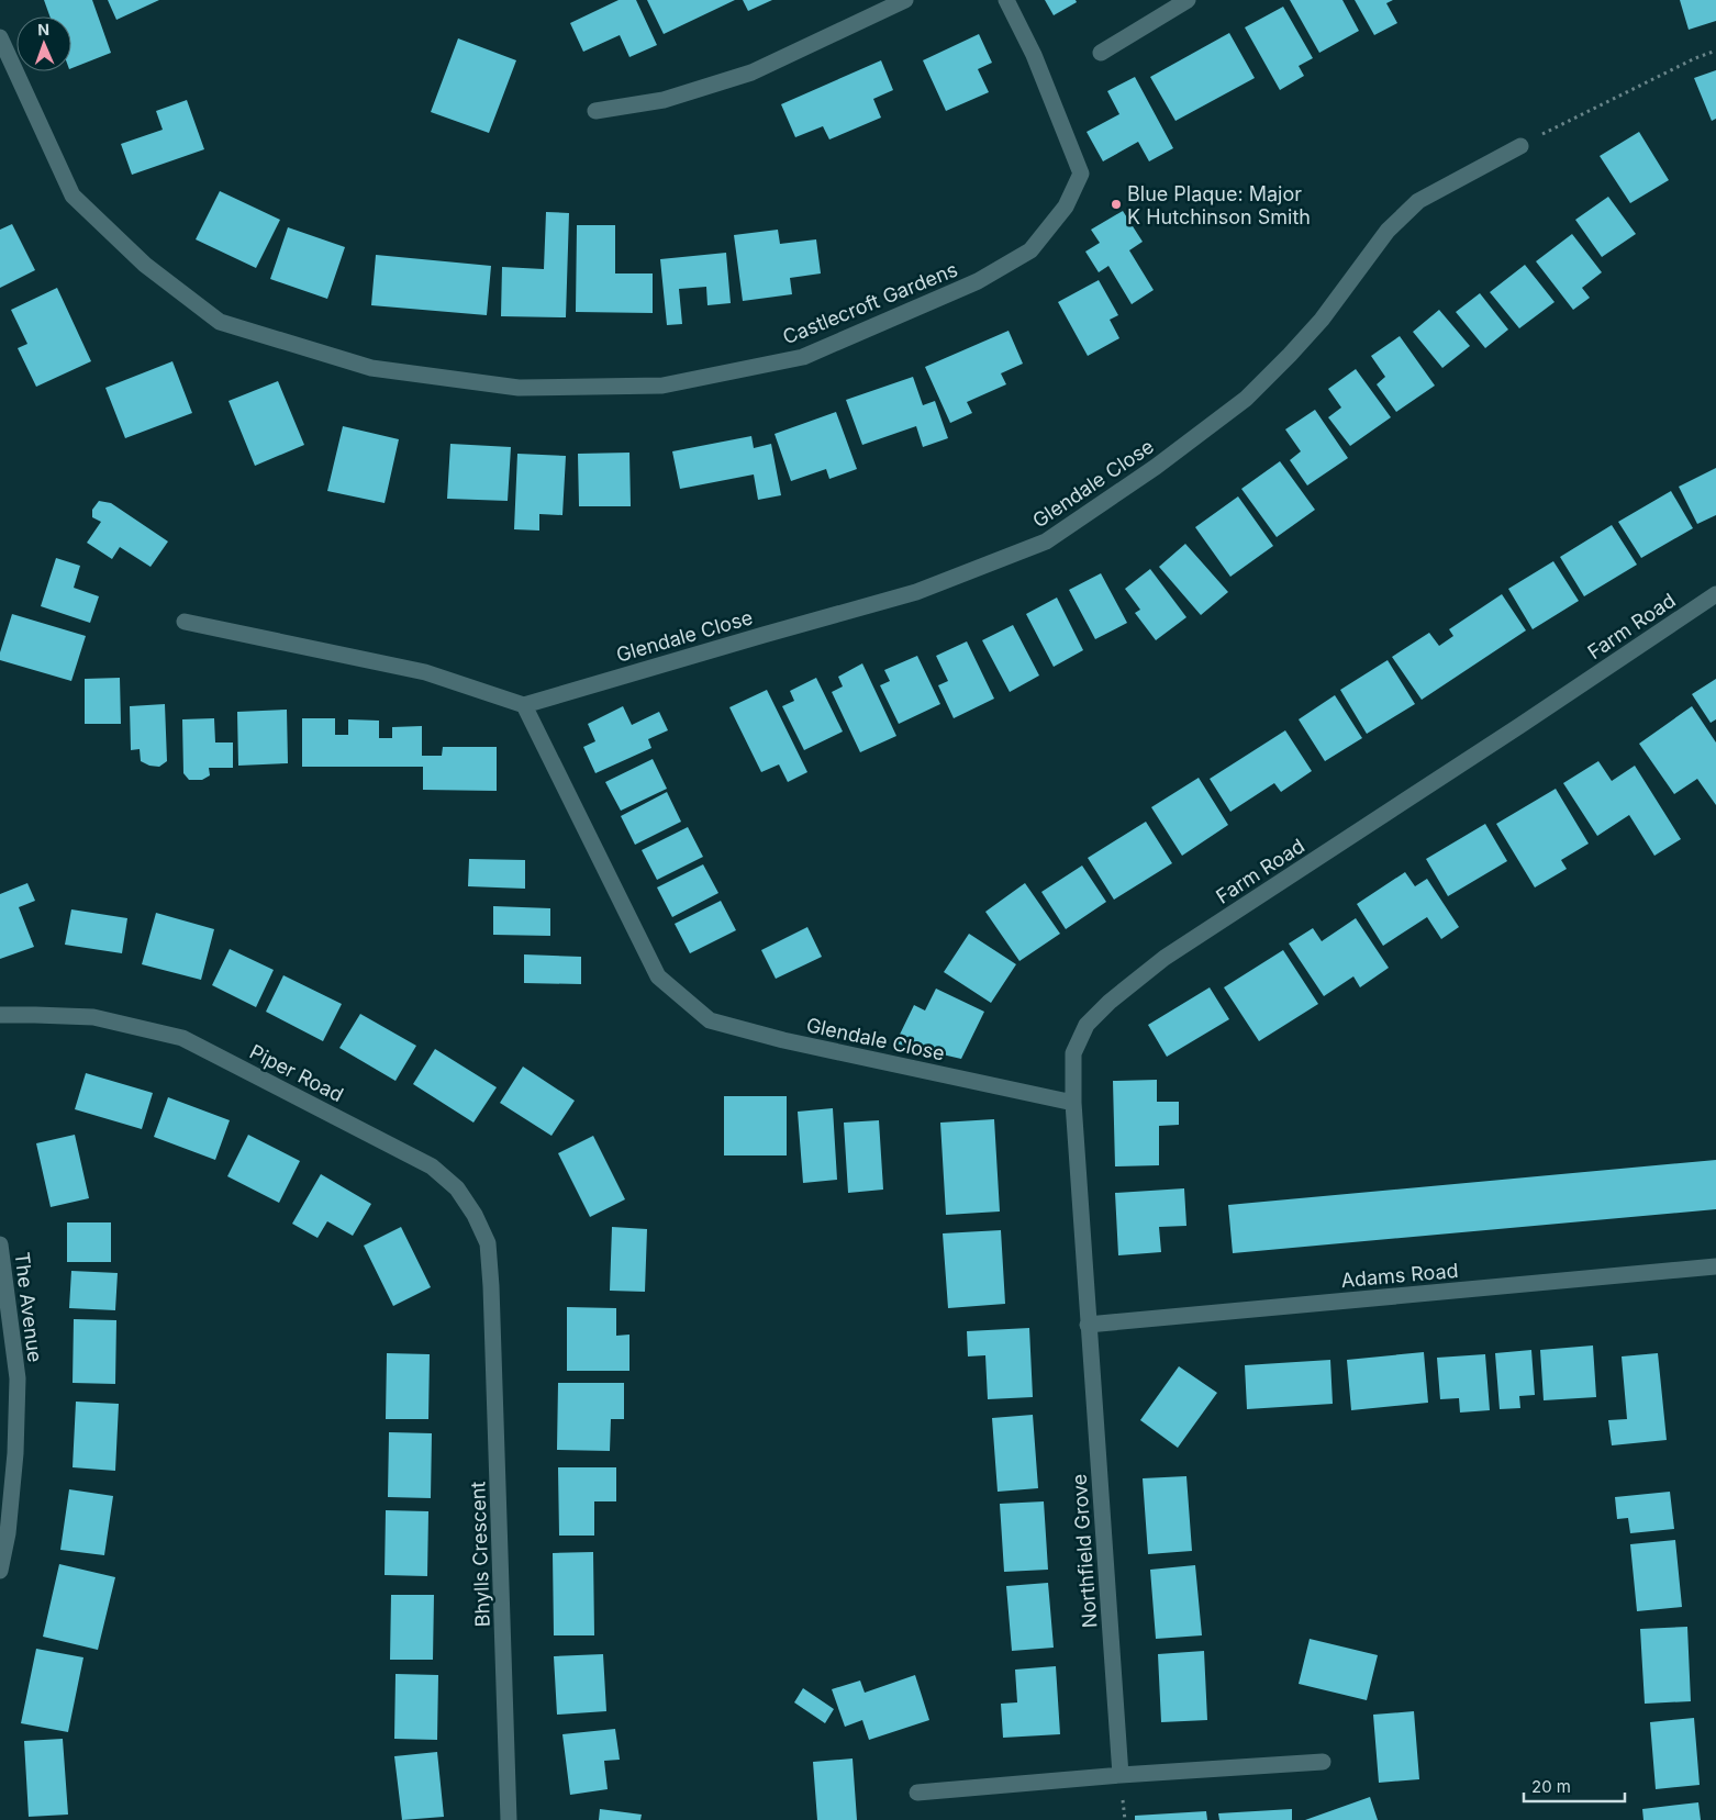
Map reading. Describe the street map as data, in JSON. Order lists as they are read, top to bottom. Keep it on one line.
{"streets":{"street":["Castlecroft Gardens","Glendale Close","Farm Road","Piper Road","Adams Road","The Avenue","Northfield Grove","Bhylls Crescent"]},"crossings":[["Glendale Close","Farm Road"],["Farm Road","Adams Road"],["Farm Road","Northfield Grove"],["Piper Road","Bhylls Crescent"],["Adams Road","Northfield Grove"]],"places":["Blue Plaque: Major K Hutchinson Smith"],"scale_bar":"20 m","north":"top"}
